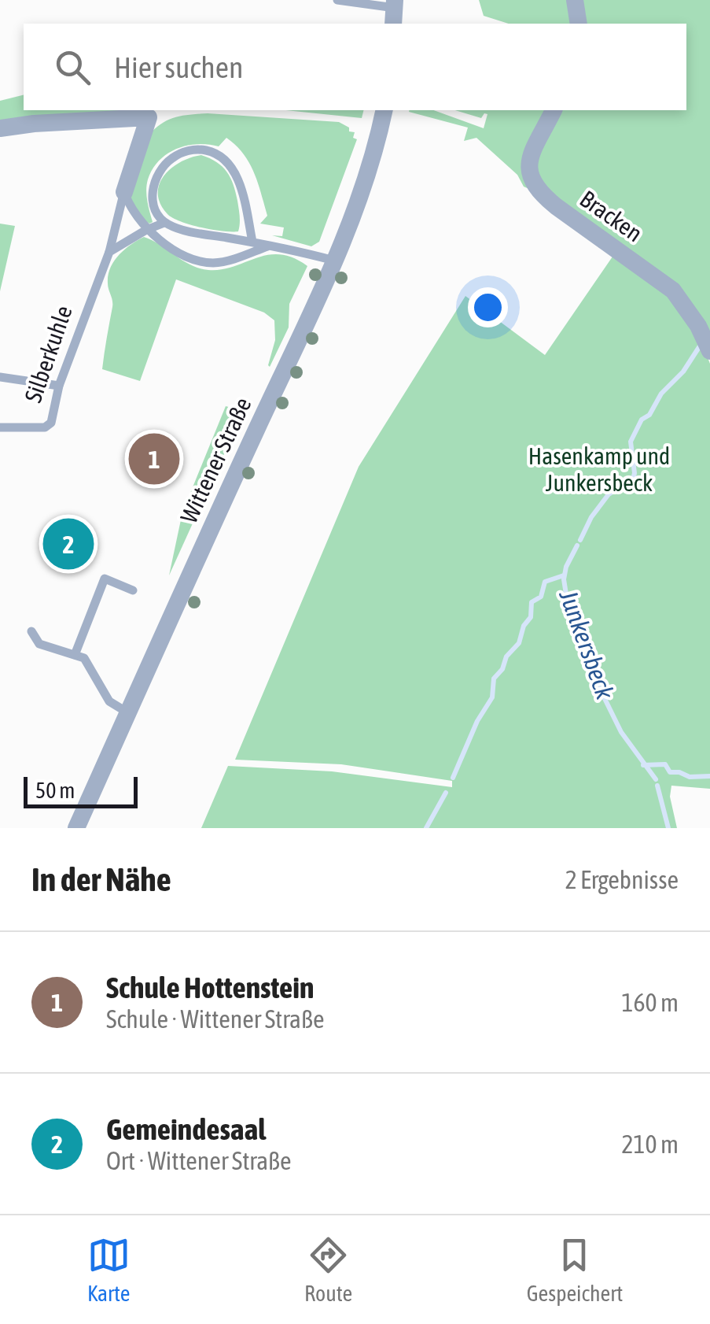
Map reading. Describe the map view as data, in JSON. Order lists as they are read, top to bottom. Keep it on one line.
{"streets":{"street":["Bracken","Silberkuhle","Wittener Straße"]},"water":["Junkersbeck"],"parks":["Hasenkamp und Junkersbeck"],"scale_bar":"50 m","page":{"search":"Hier suchen","pins":["1","2"],"scale":"50 m","heading":["In der Nähe","2 Ergebnisse"],"list":[{"mark":"1","name":"Schule Hottenstein","note":"Schule · Wittener Straße","value":"160 m"},{"mark":"2","name":"Gemeindesaal","note":"Ort · Wittener Straße","value":"210 m"}],"nav":["Karte","Route","Gespeichert"]}}
